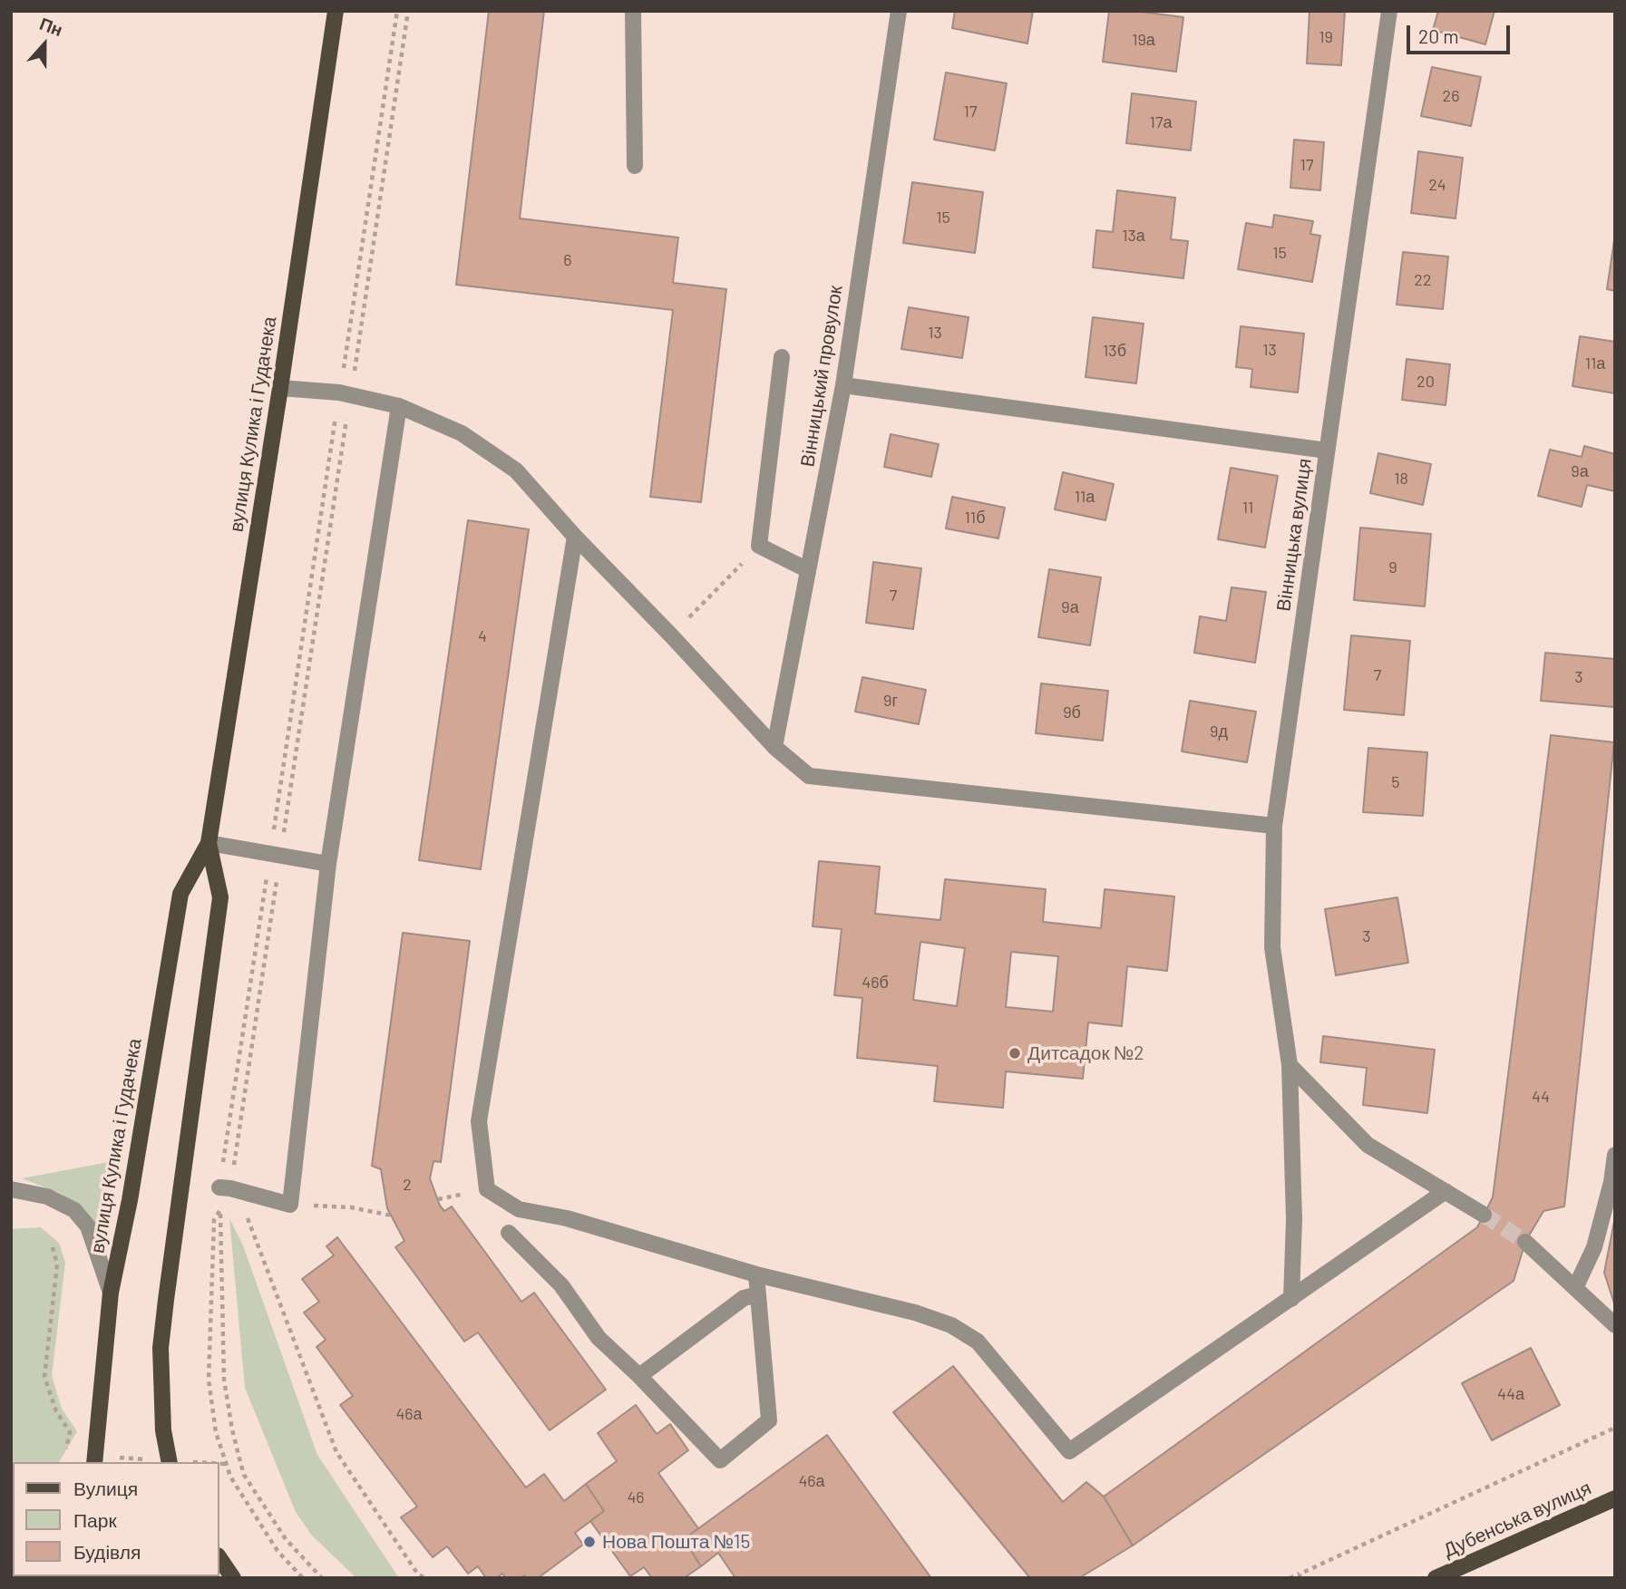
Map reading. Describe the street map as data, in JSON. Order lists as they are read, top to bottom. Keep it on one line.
{"streets":{"main road":["вулиця Кулика і Гудачека","Дубенська вулиця"],"street":["Вінницький провулок","Вінницька вулиця"]},"places":["Дитсадок №2","Нова Пошта №15"],"house_numbers":["19","19а","26","17","17а","17","24","15","13а","15","6","22","13","13","13б","11а","20","9а","18","11а","11","11б","9","7","9а","4","7","3","9г","9б","9д","5","3","46б","44","2","44а","46а","46а","46"],"legend":["Вулиця","Парк","Будівля"],"scale_bar":"20 m","north":"top"}
